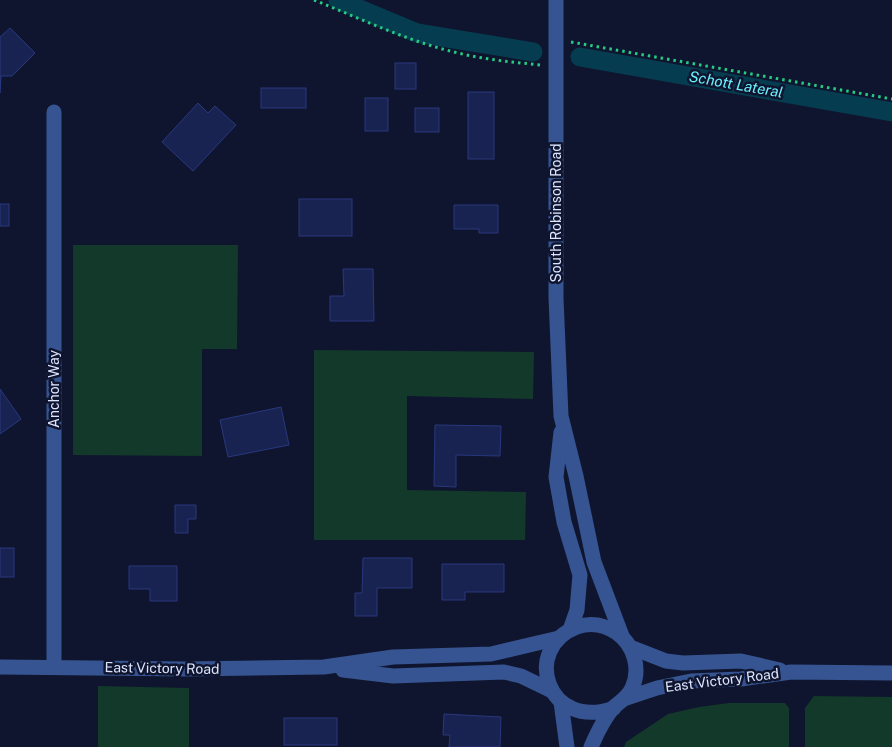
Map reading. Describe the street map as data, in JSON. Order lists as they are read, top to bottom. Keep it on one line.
{"streets":{"street":["South Robinson Road","Anchor Way","East Victory Road"]},"crossings":[["South Robinson Road","East Victory Road"],["Anchor Way","East Victory Road"]],"water":["Schott Lateral"]}
